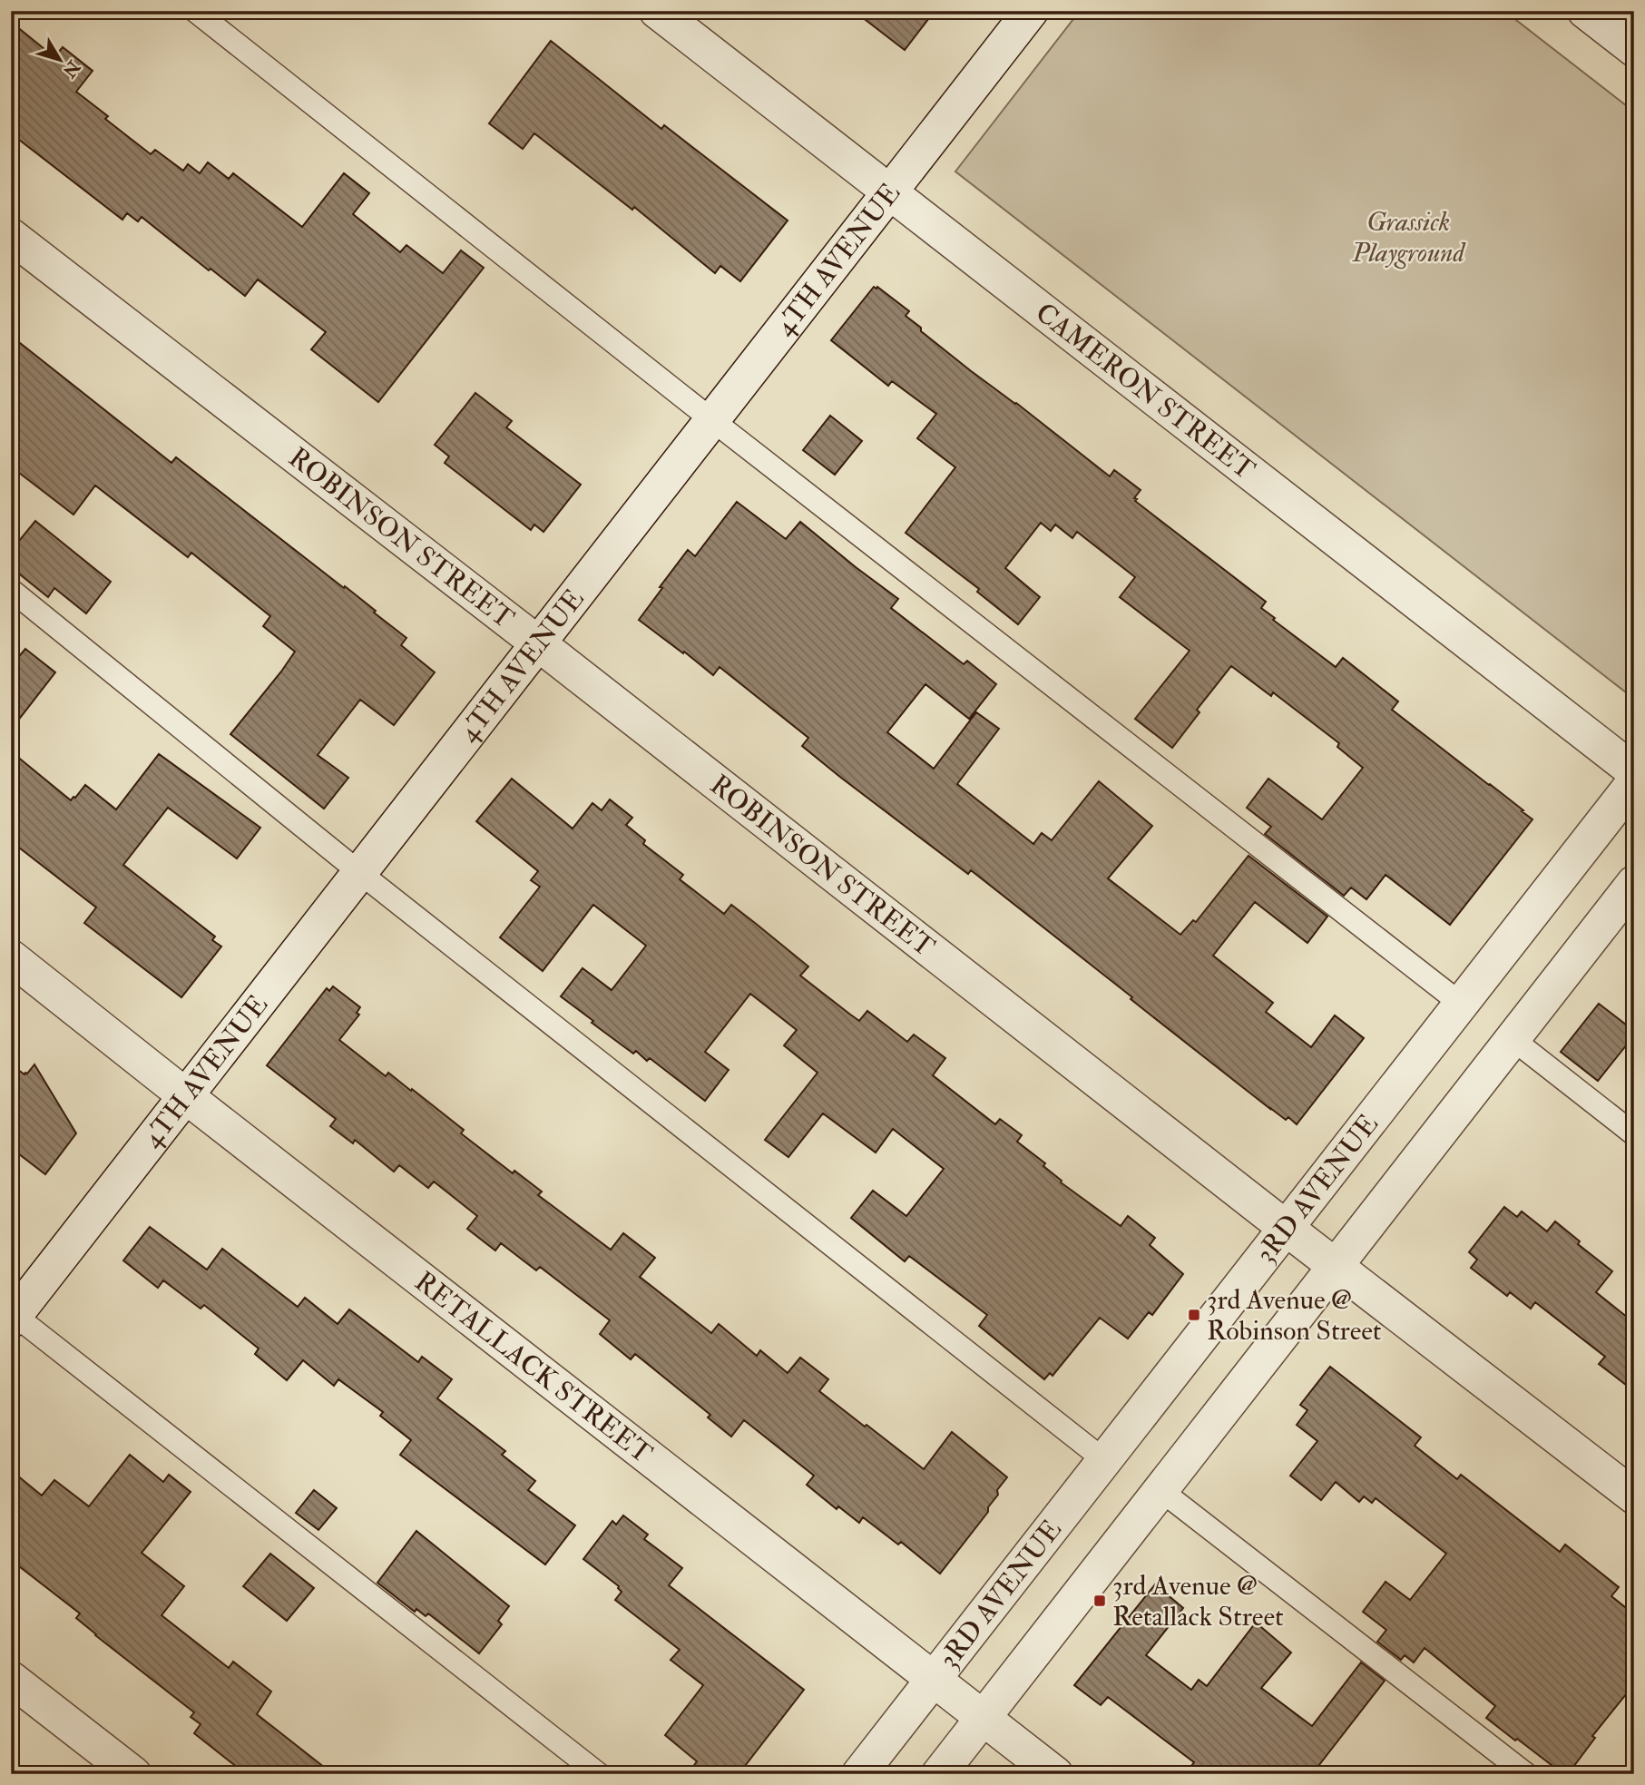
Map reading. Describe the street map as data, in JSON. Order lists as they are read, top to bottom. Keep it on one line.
{"streets":{"street":["4TH AVENUE","CAMERON STREET","ROBINSON STREET","3RD AVENUE","RETALLACK STREET"]},"crossings":[["4TH AVENUE","CAMERON STREET"],["4TH AVENUE","ROBINSON STREET"],["4TH AVENUE","RETALLACK STREET"],["ROBINSON STREET","3RD AVENUE"],["3RD AVENUE","RETALLACK STREET"]],"parks":["Grassick Playground"],"places":{"transit":["3rd Avenue @ Robinson Street","3rd Avenue @ Retallack Street"]},"north":"bottom right"}
